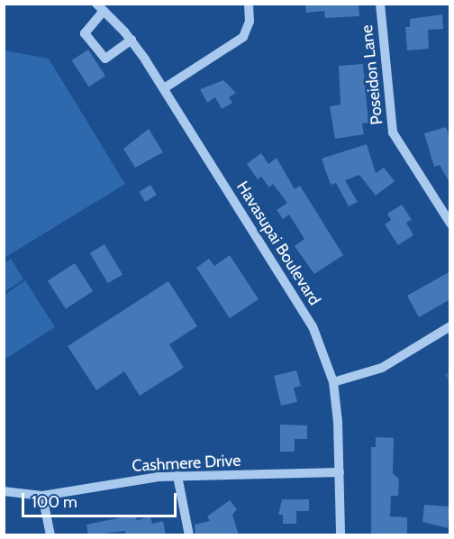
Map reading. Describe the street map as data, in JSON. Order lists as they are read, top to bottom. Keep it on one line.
{"streets":{"street":["Poseidon Lane","Havasupai Boulevard","Cashmere Drive"]},"crossings":[["Havasupai Boulevard","Cashmere Drive"]],"scale_bar":"100 m"}
